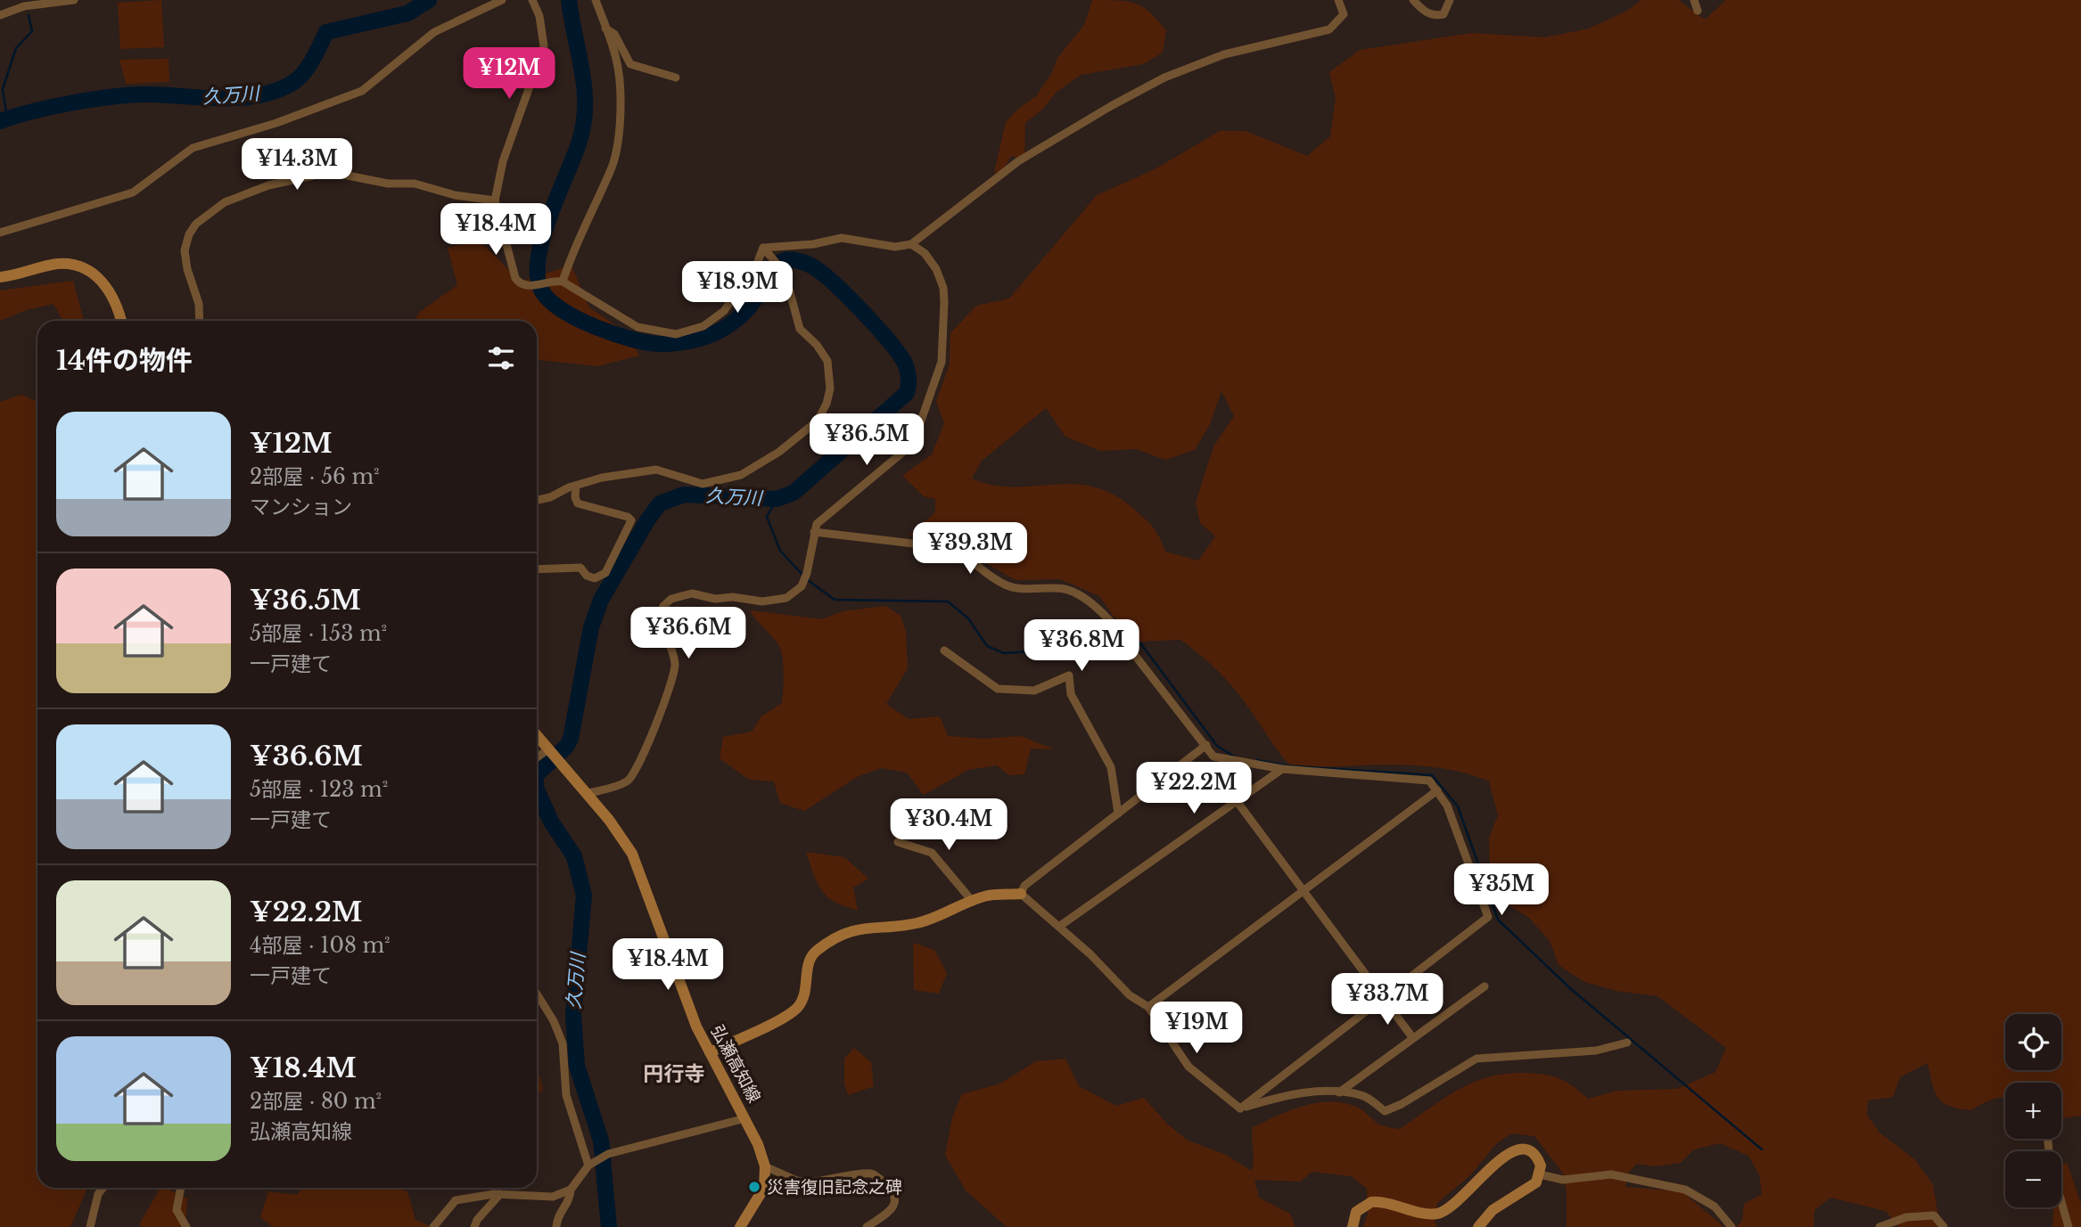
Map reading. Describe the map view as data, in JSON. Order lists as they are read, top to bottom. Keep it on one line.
{"streets":{"main road":["弘瀬高知線"]},"districts":["円行寺"],"water":["久万川"],"places":["災害復旧記念之碑"],"page":{"price":["¥12M","¥14.3M","¥18.4M","¥18.9M","¥36.5M","¥39.3M","¥36.6M","¥36.8M","¥22.2M","¥30.4M","¥35M","¥18.4M","¥33.7M","¥19M"],"heading":"14件の物件","list":[{"name":"¥12M","note":"2部屋 · 56 m² · マンション"},{"name":"¥36.5M","note":"5部屋 · 153 m² · 一戸建て"},{"name":"¥36.6M","note":"5部屋 · 123 m² · 一戸建て"},{"name":"¥22.2M","note":"4部屋 · 108 m² · 一戸建て"},{"name":"¥18.4M","note":"2部屋 · 80 m² · 弘瀬高知線"}],"map_buttons":["+","−"]}}
